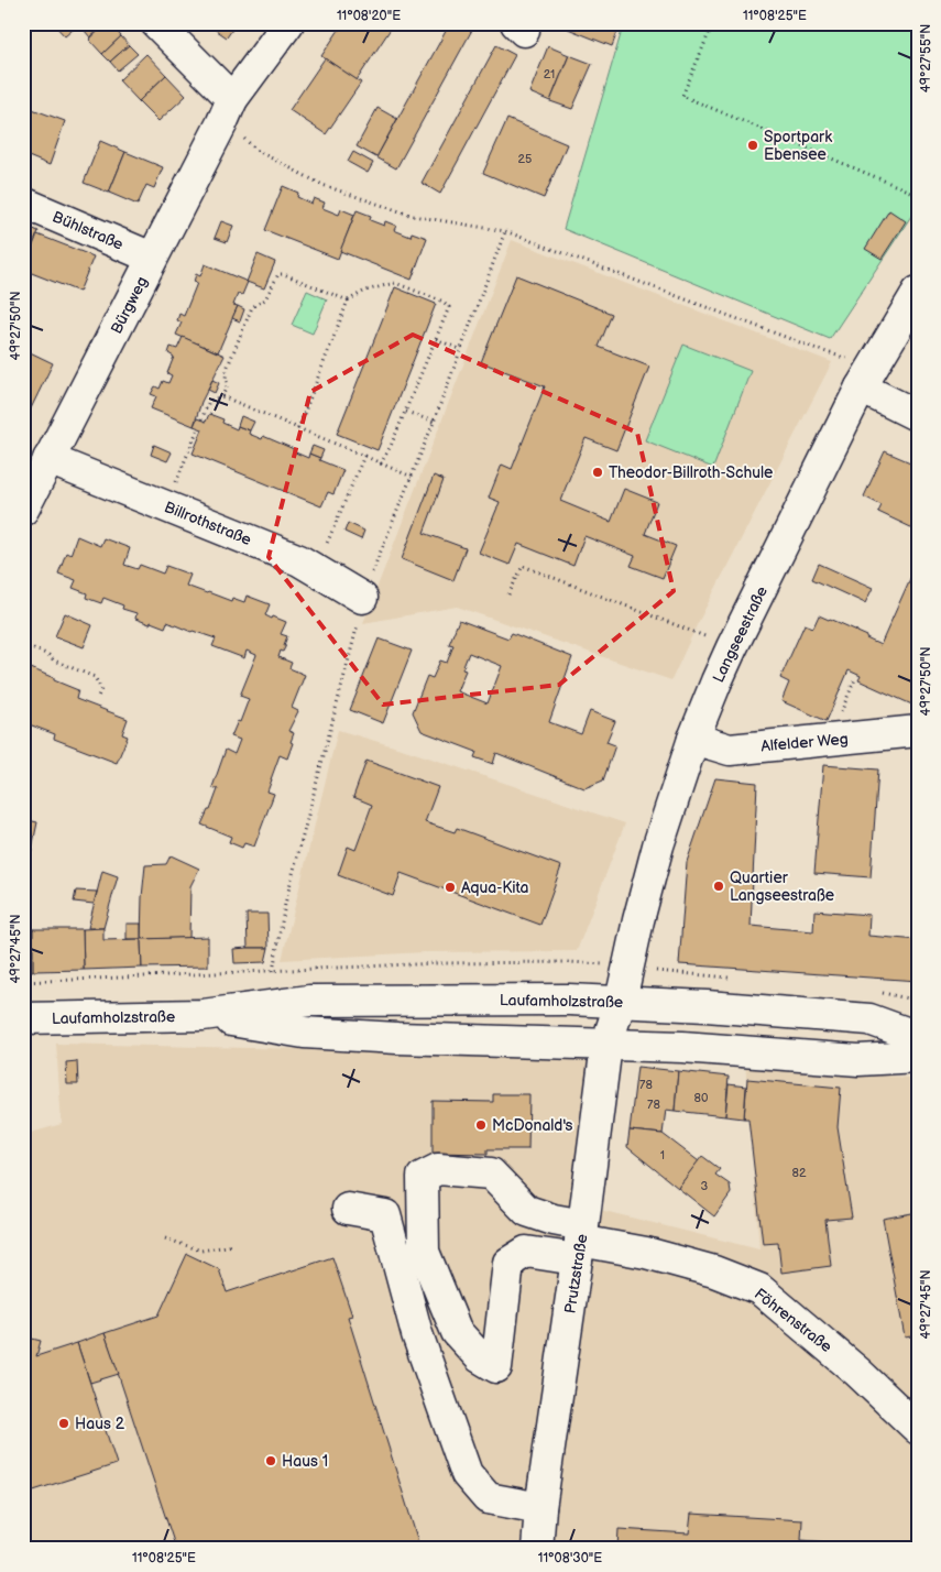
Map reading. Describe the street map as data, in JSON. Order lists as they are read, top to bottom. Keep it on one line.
{"streets":{"street":["Bühlstraße","Bürgweg","Billrothstraße","Langseestraße","Alfelder Weg","Laufamholzstraße","Prutzstraße","Föhrenstraße"]},"crossings":[["Bühlstraße","Bürgweg"],["Bürgweg","Billrothstraße"],["Langseestraße","Alfelder Weg"],["Langseestraße","Laufamholzstraße"],["Langseestraße","Prutzstraße"],["Laufamholzstraße","Prutzstraße"],["Prutzstraße","Föhrenstraße"]],"places":["Sportpark Ebensee","Theodor-Billroth-Schule","Quartier Langseestraße","Aqua-Kita","McDonald's","Haus 2","Haus 1"],"house_numbers":["21","25","78","80","78","1","82","3"],"coordinates":["11°08'20\"E","11°08'25\"E","49°27'55\"N","49°27'50\"N","49°27'45\"N","11°08'30\"E"]}
